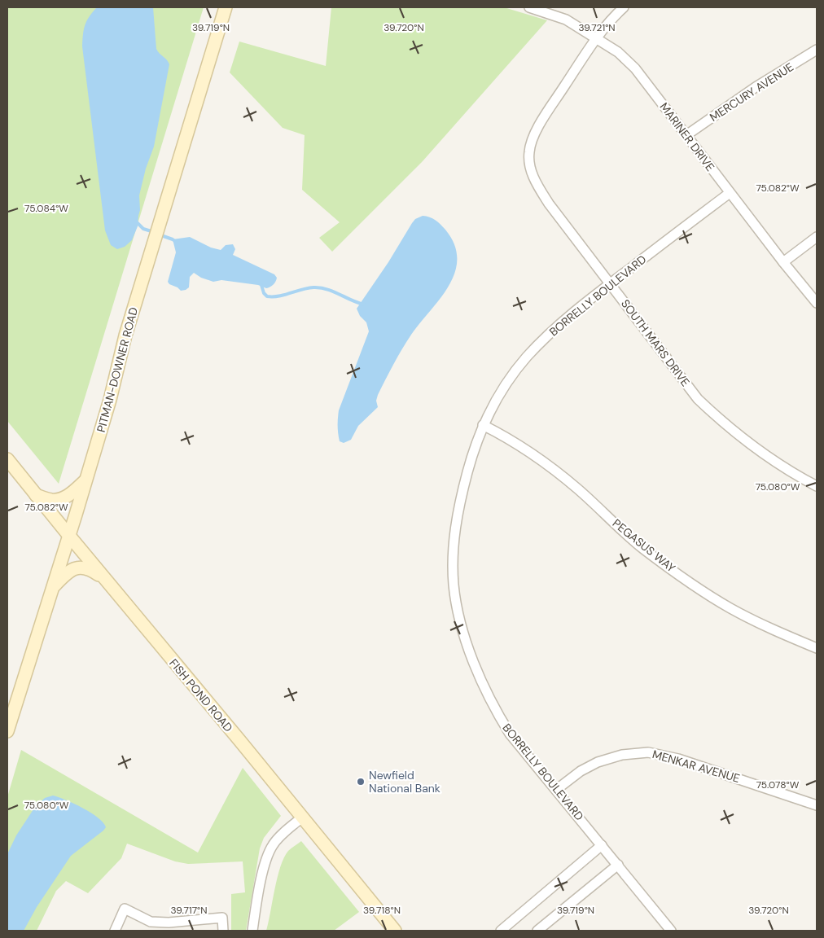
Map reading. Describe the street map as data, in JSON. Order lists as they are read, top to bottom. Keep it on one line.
{"streets":{"street":["MERCURY AVENUE","MARINER DRIVE","BORRELLY BOULEVARD","SOUTH MARS DRIVE","PITMAN-DOWNER ROAD","PEGASUS WAY","FISH POND ROAD","MENKAR AVENUE"]},"crossings":[["MERCURY AVENUE","MARINER DRIVE"],["MARINER DRIVE","BORRELLY BOULEVARD"],["MARINER DRIVE","SOUTH MARS DRIVE"],["BORRELLY BOULEVARD","SOUTH MARS DRIVE"],["BORRELLY BOULEVARD","PEGASUS WAY"],["BORRELLY BOULEVARD","MENKAR AVENUE"],["PITMAN-DOWNER ROAD","FISH POND ROAD"]],"places":["Newfield National Bank"],"coordinates":["39.719°N","39.720°N","39.721°N","75.082°W","75.084°W","75.080°W","75.078°W","39.717°N","39.718°N"]}
